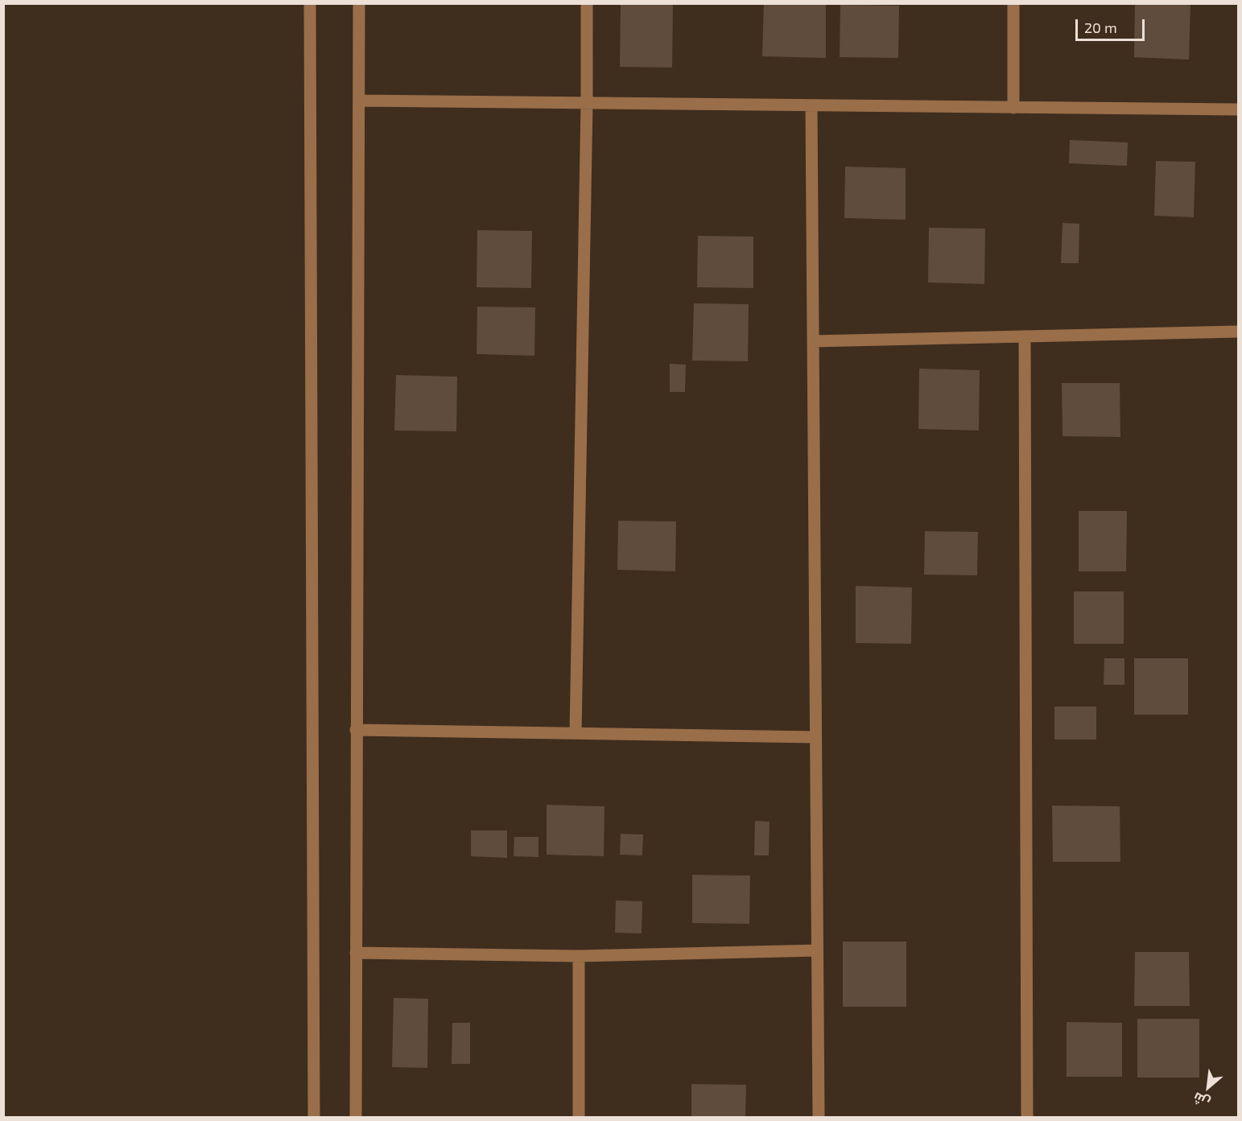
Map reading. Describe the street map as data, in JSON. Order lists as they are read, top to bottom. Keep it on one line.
{"scale_bar":"20 m","north":"bottom left"}
